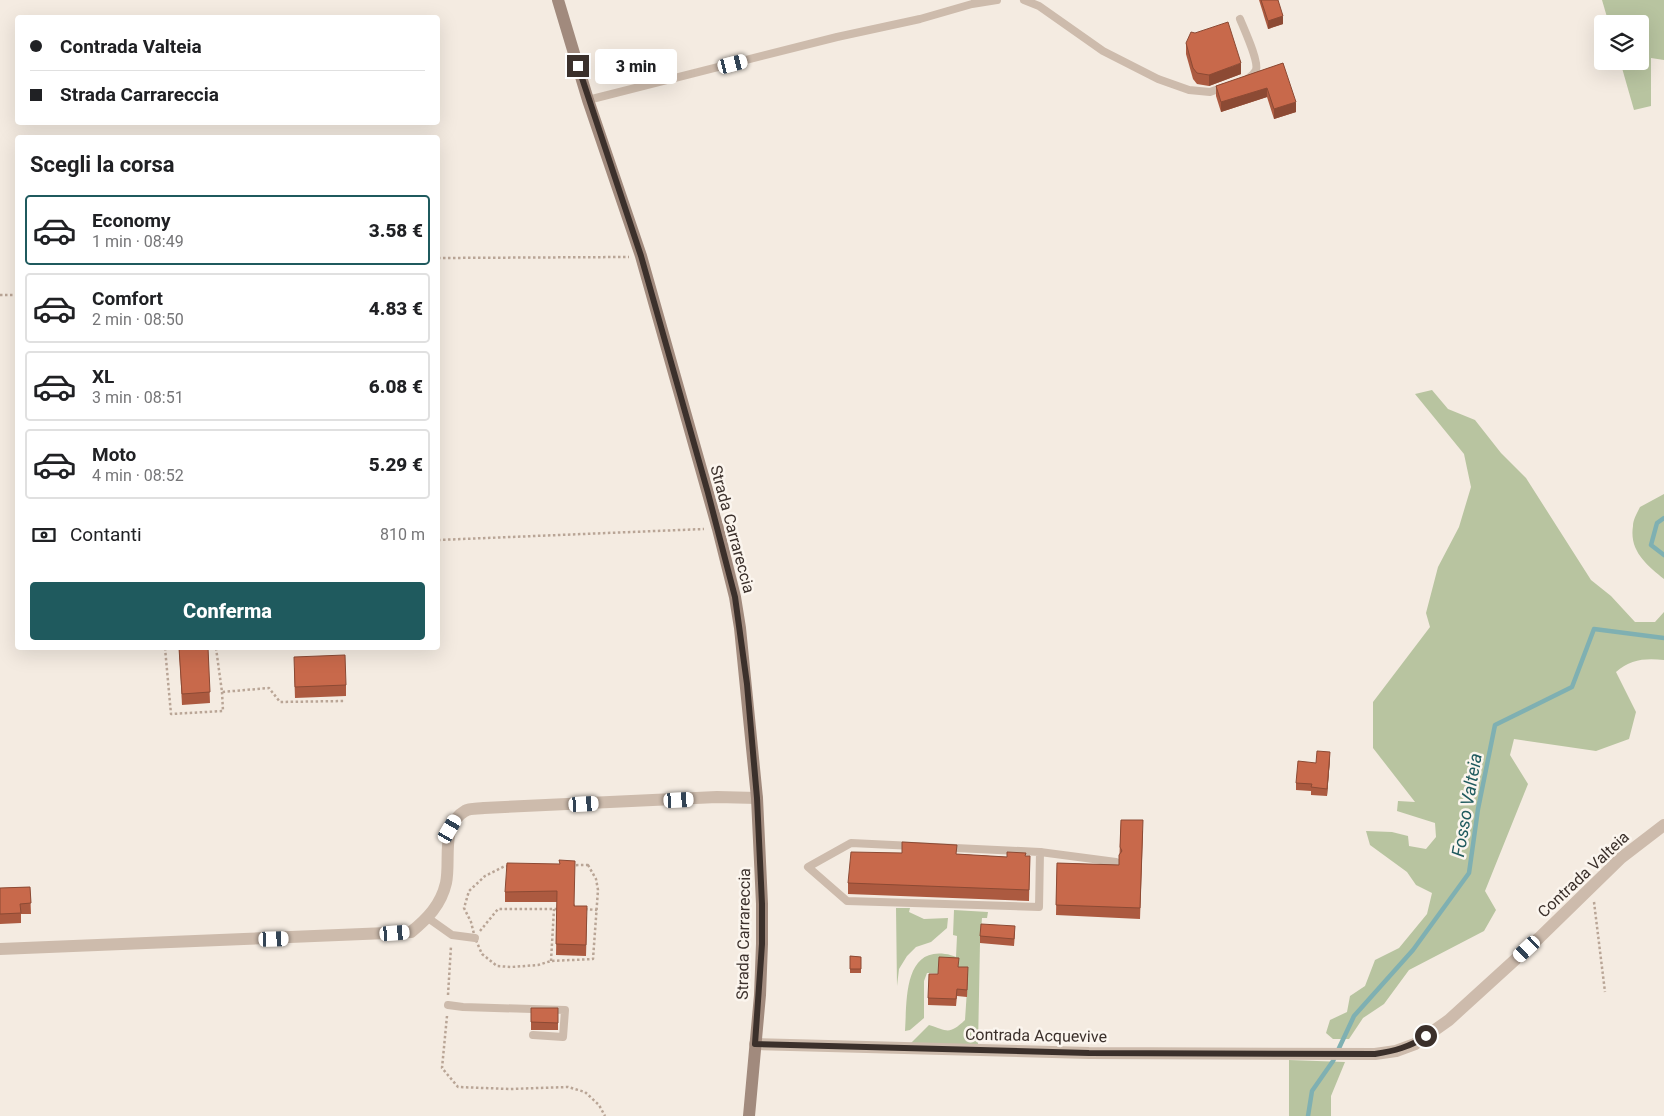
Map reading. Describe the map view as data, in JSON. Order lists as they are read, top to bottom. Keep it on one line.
{"streets":{"main road":["Strada Carrareccia"],"street":["Contrada Valteia","Contrada Acquevive"]},"crossings":[["Strada Carrareccia","Contrada Acquevive"],["Contrada Valteia","Contrada Acquevive"]],"water":["Fosso Valteia"],"page":{"banner":["Contrada Valteia","Strada Carrareccia"],"bubble":"3 min","heading":"Scegli la corsa","list":[{"name":"Economy","note":"1 min · 08:49","value":"3.58 €"},{"name":"Comfort","note":"2 min · 08:50","value":"4.83 €"},{"name":"XL","note":"3 min · 08:51","value":"6.08 €"},{"name":"Moto","note":"4 min · 08:52","value":"5.29 €"}],"pay":["Contanti","810 m"],"buttons":"Conferma"}}
